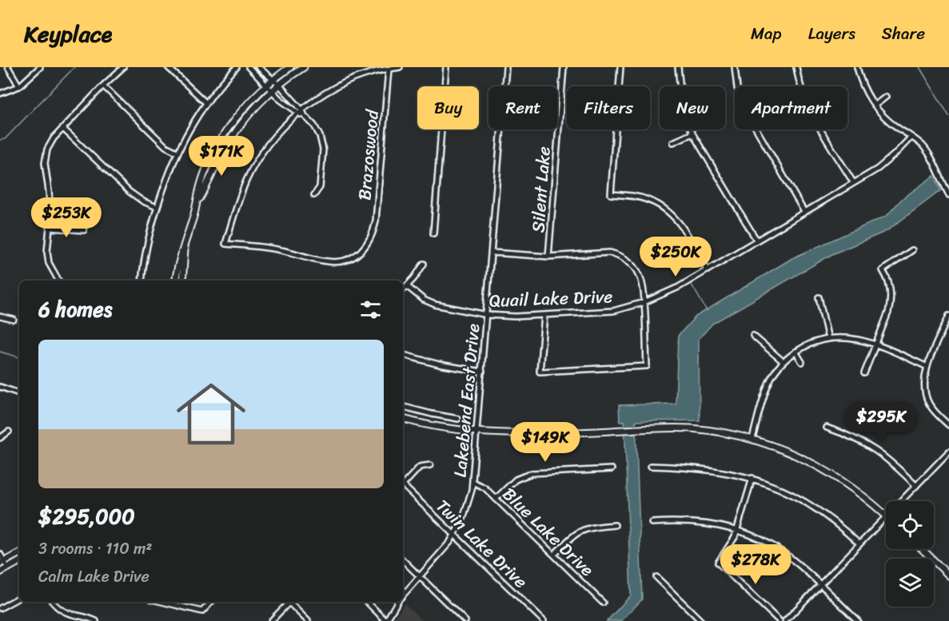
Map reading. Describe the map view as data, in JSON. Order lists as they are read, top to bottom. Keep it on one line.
{"streets":{"street":["Brazoswood","Silent Lake","Quail Lake Drive","Lakebend East Drive","Blue Lake Drive","Twin Lake Drive"]},"crossings":[["Quail Lake Drive","Lakebend East Drive"],["Lakebend East Drive","Blue Lake Drive"],["Lakebend East Drive","Twin Lake Drive"]],"page":{"header":"Keyplace","nav":["Map","Layers","Share"],"chip":["Buy","Rent","Filters","New","Apartment"],"price":["$171K","$253K","$250K","$295K","$149K","$278K"],"heading":"6 homes","list":[{"name":"$295,000","note":"3 rooms · 110 m² · Calm Lake Drive"}]}}
